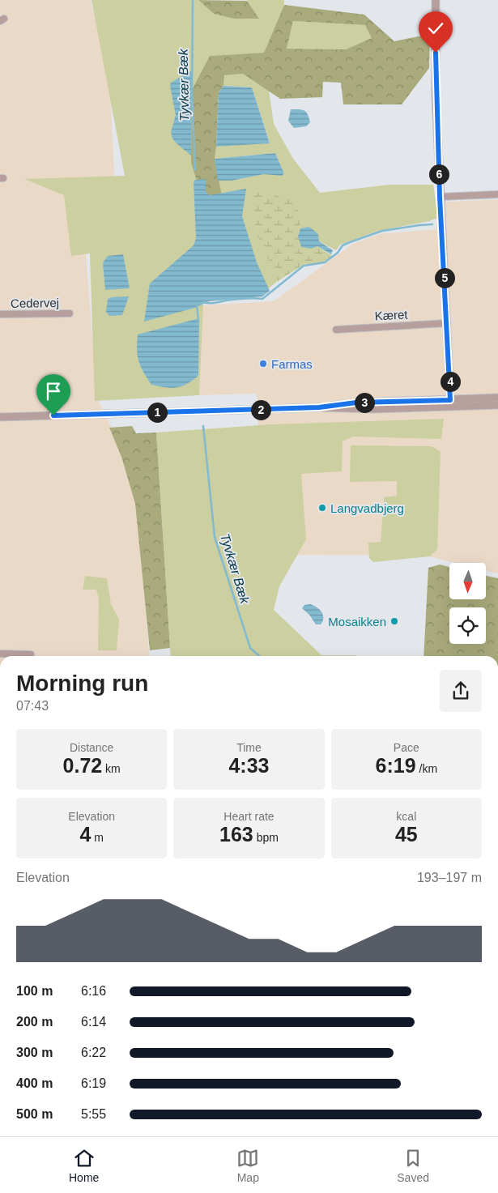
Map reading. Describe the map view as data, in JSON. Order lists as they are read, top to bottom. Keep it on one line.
{"streets":{"street":["Cedervej","Kæret"]},"water":["Tyvkær Bæk"],"places":["Farmas","Langvadbjerg","Mosaikken"],"north":"bottom","page":{"pins":["6","5","4","3","2","1"],"heading":["Morning run","07:43"],"stats":[["Distance","0.72 km"],["Time","4:33"],["Pace","6:19 /km"],["Elevation","4 m"],["Heart rate","163 bpm"],["kcal","45"]],"chart":["Elevation","193–197 m"],"list":[{"name":"100 m","note":"6:16"},{"name":"200 m","note":"6:14"},{"name":"300 m","note":"6:22"},{"name":"400 m","note":"6:19"},{"name":"500 m","note":"5:55"}],"tabs":["Home","Map","Saved"]}}
